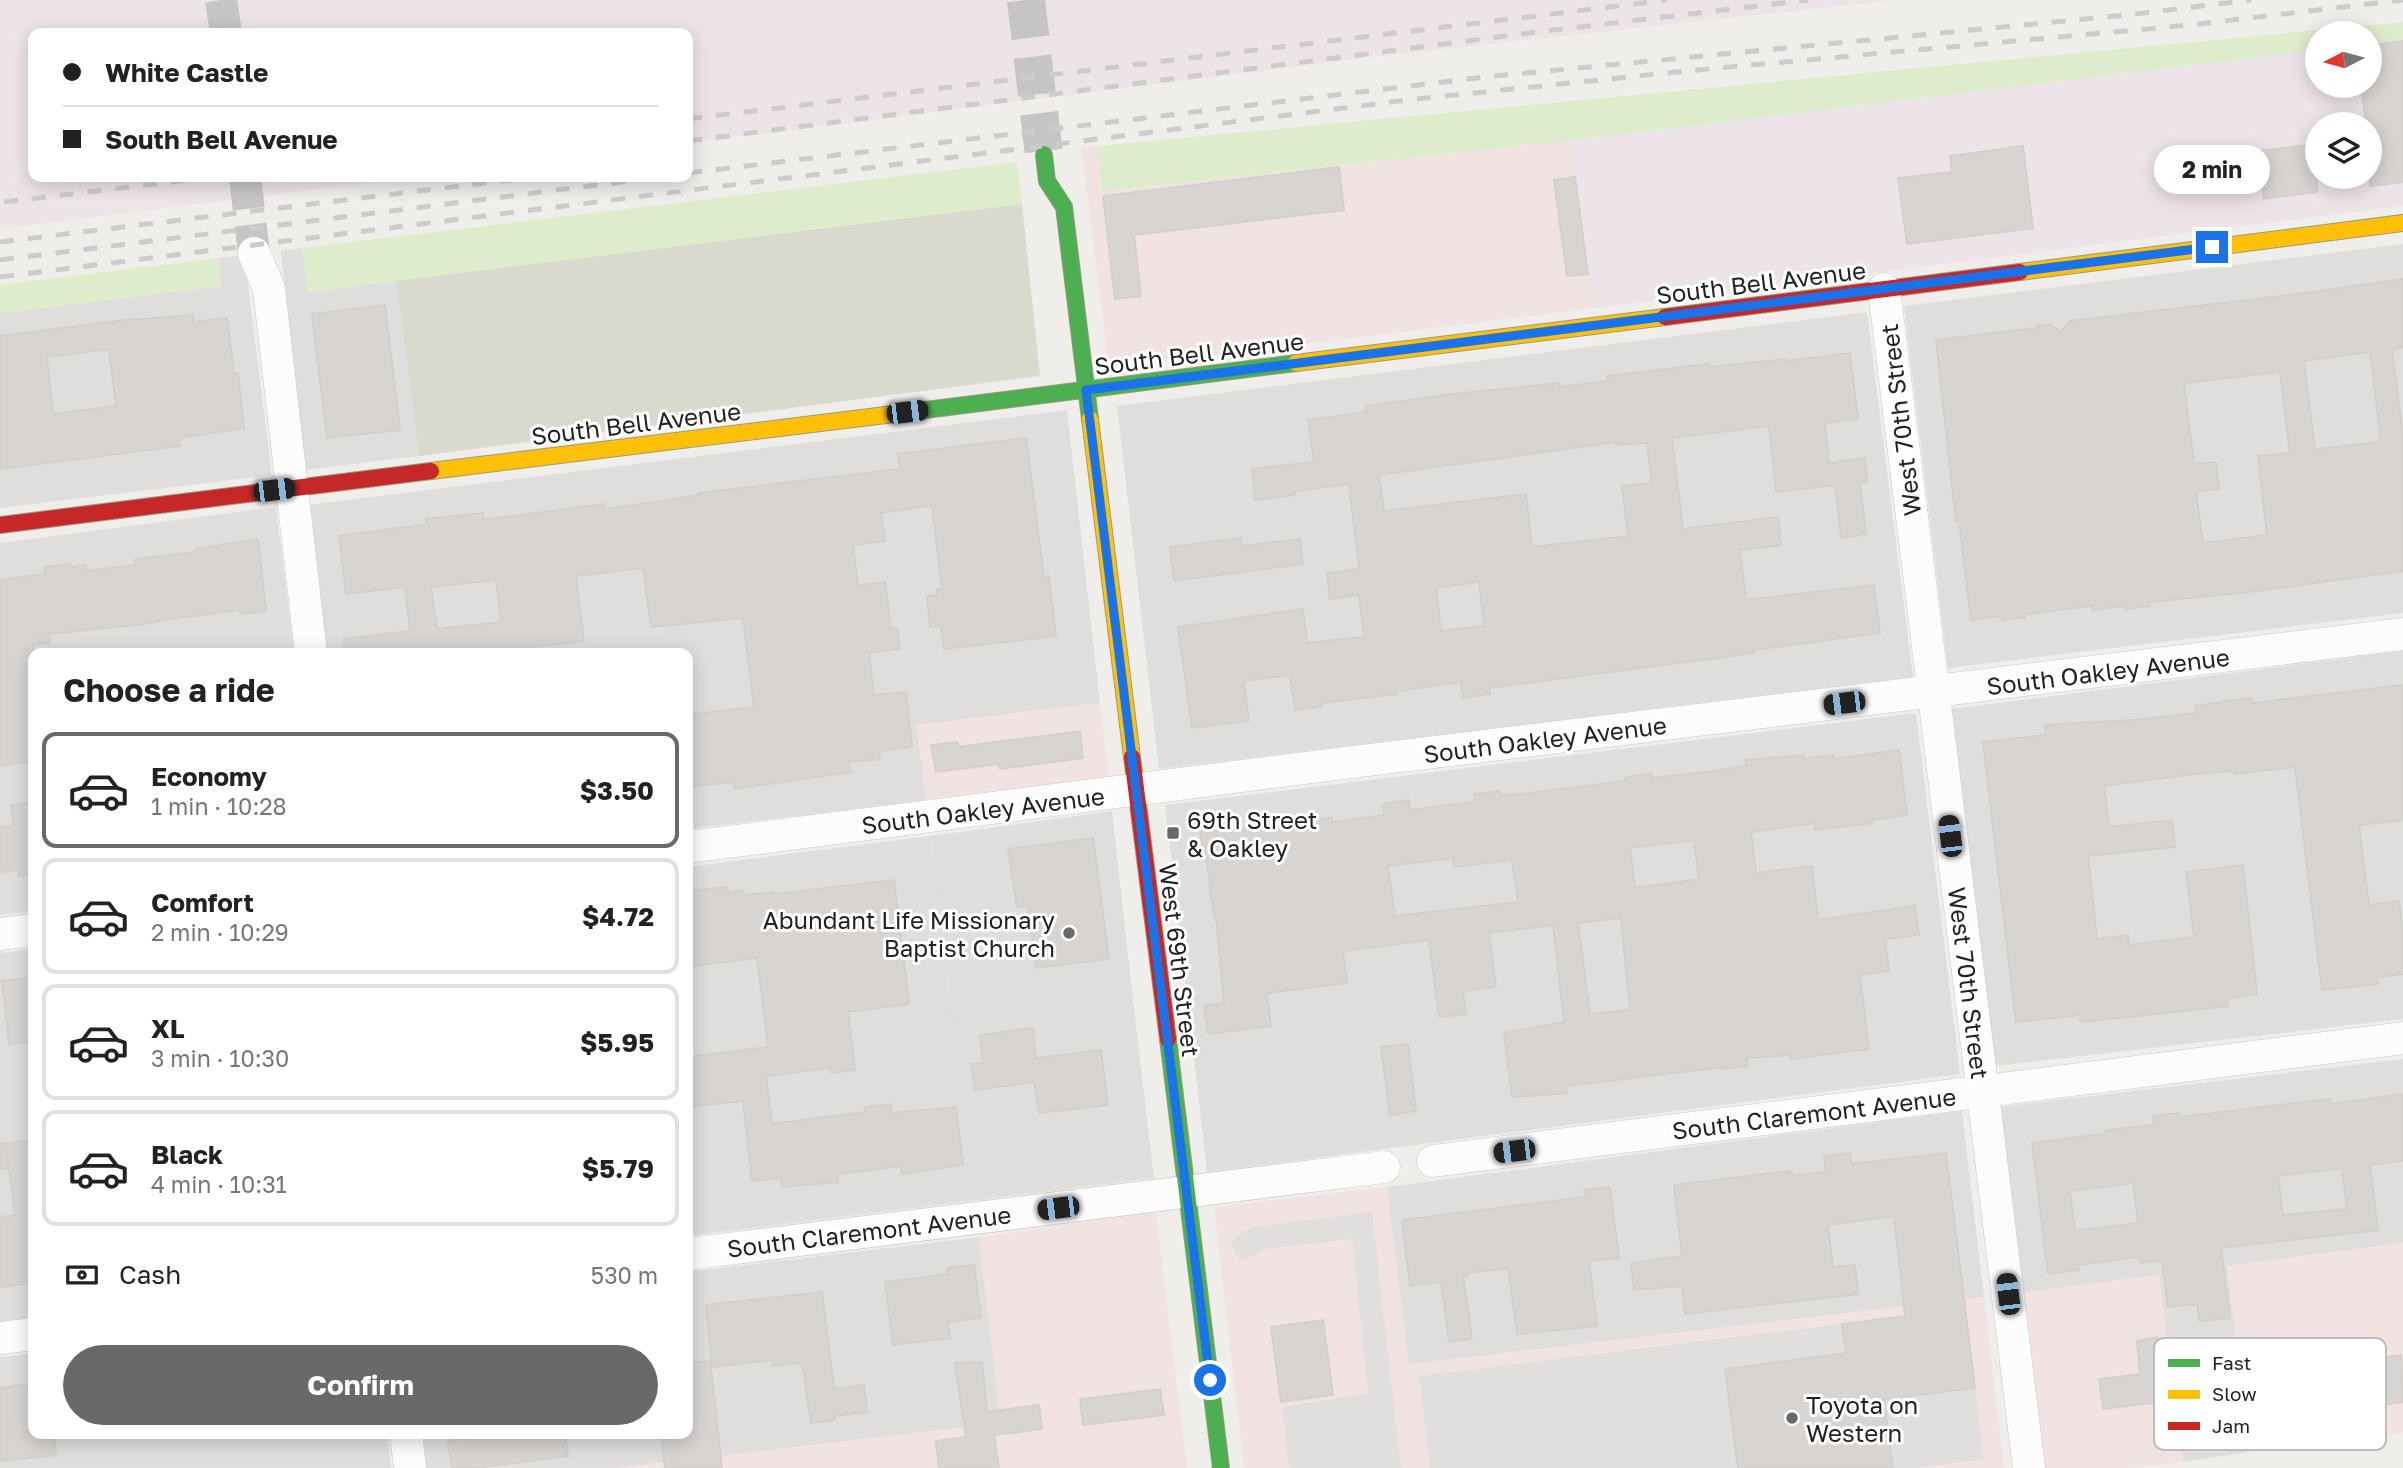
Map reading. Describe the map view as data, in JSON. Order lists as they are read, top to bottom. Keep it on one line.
{"streets":{"street":["South Bell Avenue","West 70th Street","South Oakley Avenue","West 69th Street","South Claremont Avenue"]},"crossings":[["South Bell Avenue","West 70th Street"],["South Bell Avenue","West 69th Street"],["West 70th Street","South Oakley Avenue"],["West 70th Street","South Claremont Avenue"],["South Oakley Avenue","West 69th Street"],["West 69th Street","South Claremont Avenue"]],"places":{"transit":["69th Street & Oakley"],"other":["Abundant Life Missionary Baptist Church","Toyota on Western"]},"legend":["Fast","Slow","Jam"],"north":"left","page":{"banner":["White Castle","South Bell Avenue"],"bubble":"2 min","heading":"Choose a ride","list":[{"name":"Economy","note":"1 min · 10:28","value":"$3.50"},{"name":"Comfort","note":"2 min · 10:29","value":"$4.72"},{"name":"XL","note":"3 min · 10:30","value":"$5.95"},{"name":"Black","note":"4 min · 10:31","value":"$5.79"}],"pay":["Cash","530 m"],"buttons":"Confirm"}}
